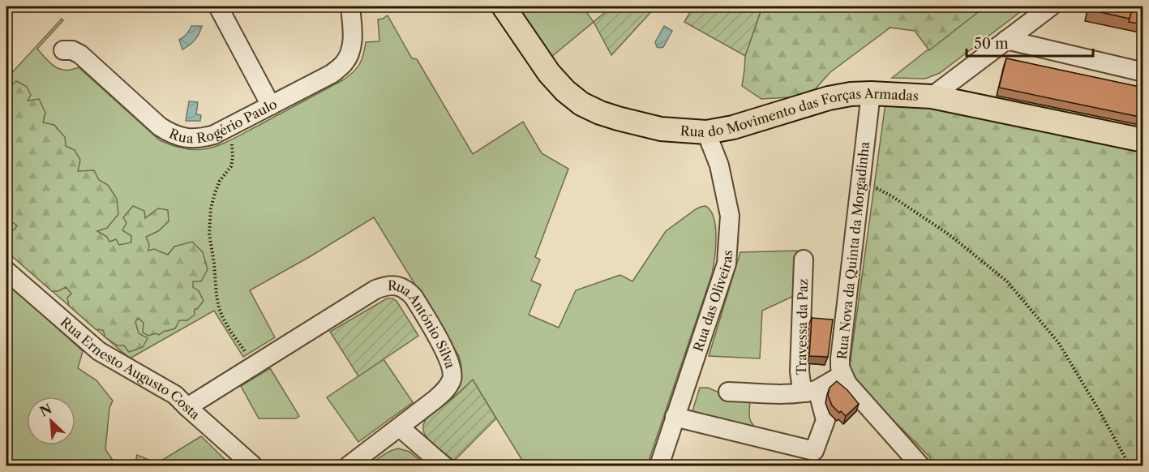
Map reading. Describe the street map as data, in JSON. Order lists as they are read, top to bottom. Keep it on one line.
{"streets":{"main road":["Rua do Movimento das Forças Armadas"],"street":["Rua Rogério Paulo","Rua Nova da Quinta da Morgadinha","Rua das Oliveiras","Travessa da Paz","Rua António Silva","Rua Ernesto Augusto Costa"]},"crossings":[["Rua do Movimento das Forças Armadas","Rua Nova da Quinta da Morgadinha"],["Rua do Movimento das Forças Armadas","Rua das Oliveiras"],["Rua das Oliveiras","Travessa da Paz"],["Rua António Silva","Rua Ernesto Augusto Costa"]],"scale_bar":"50 m","north":"top left"}
